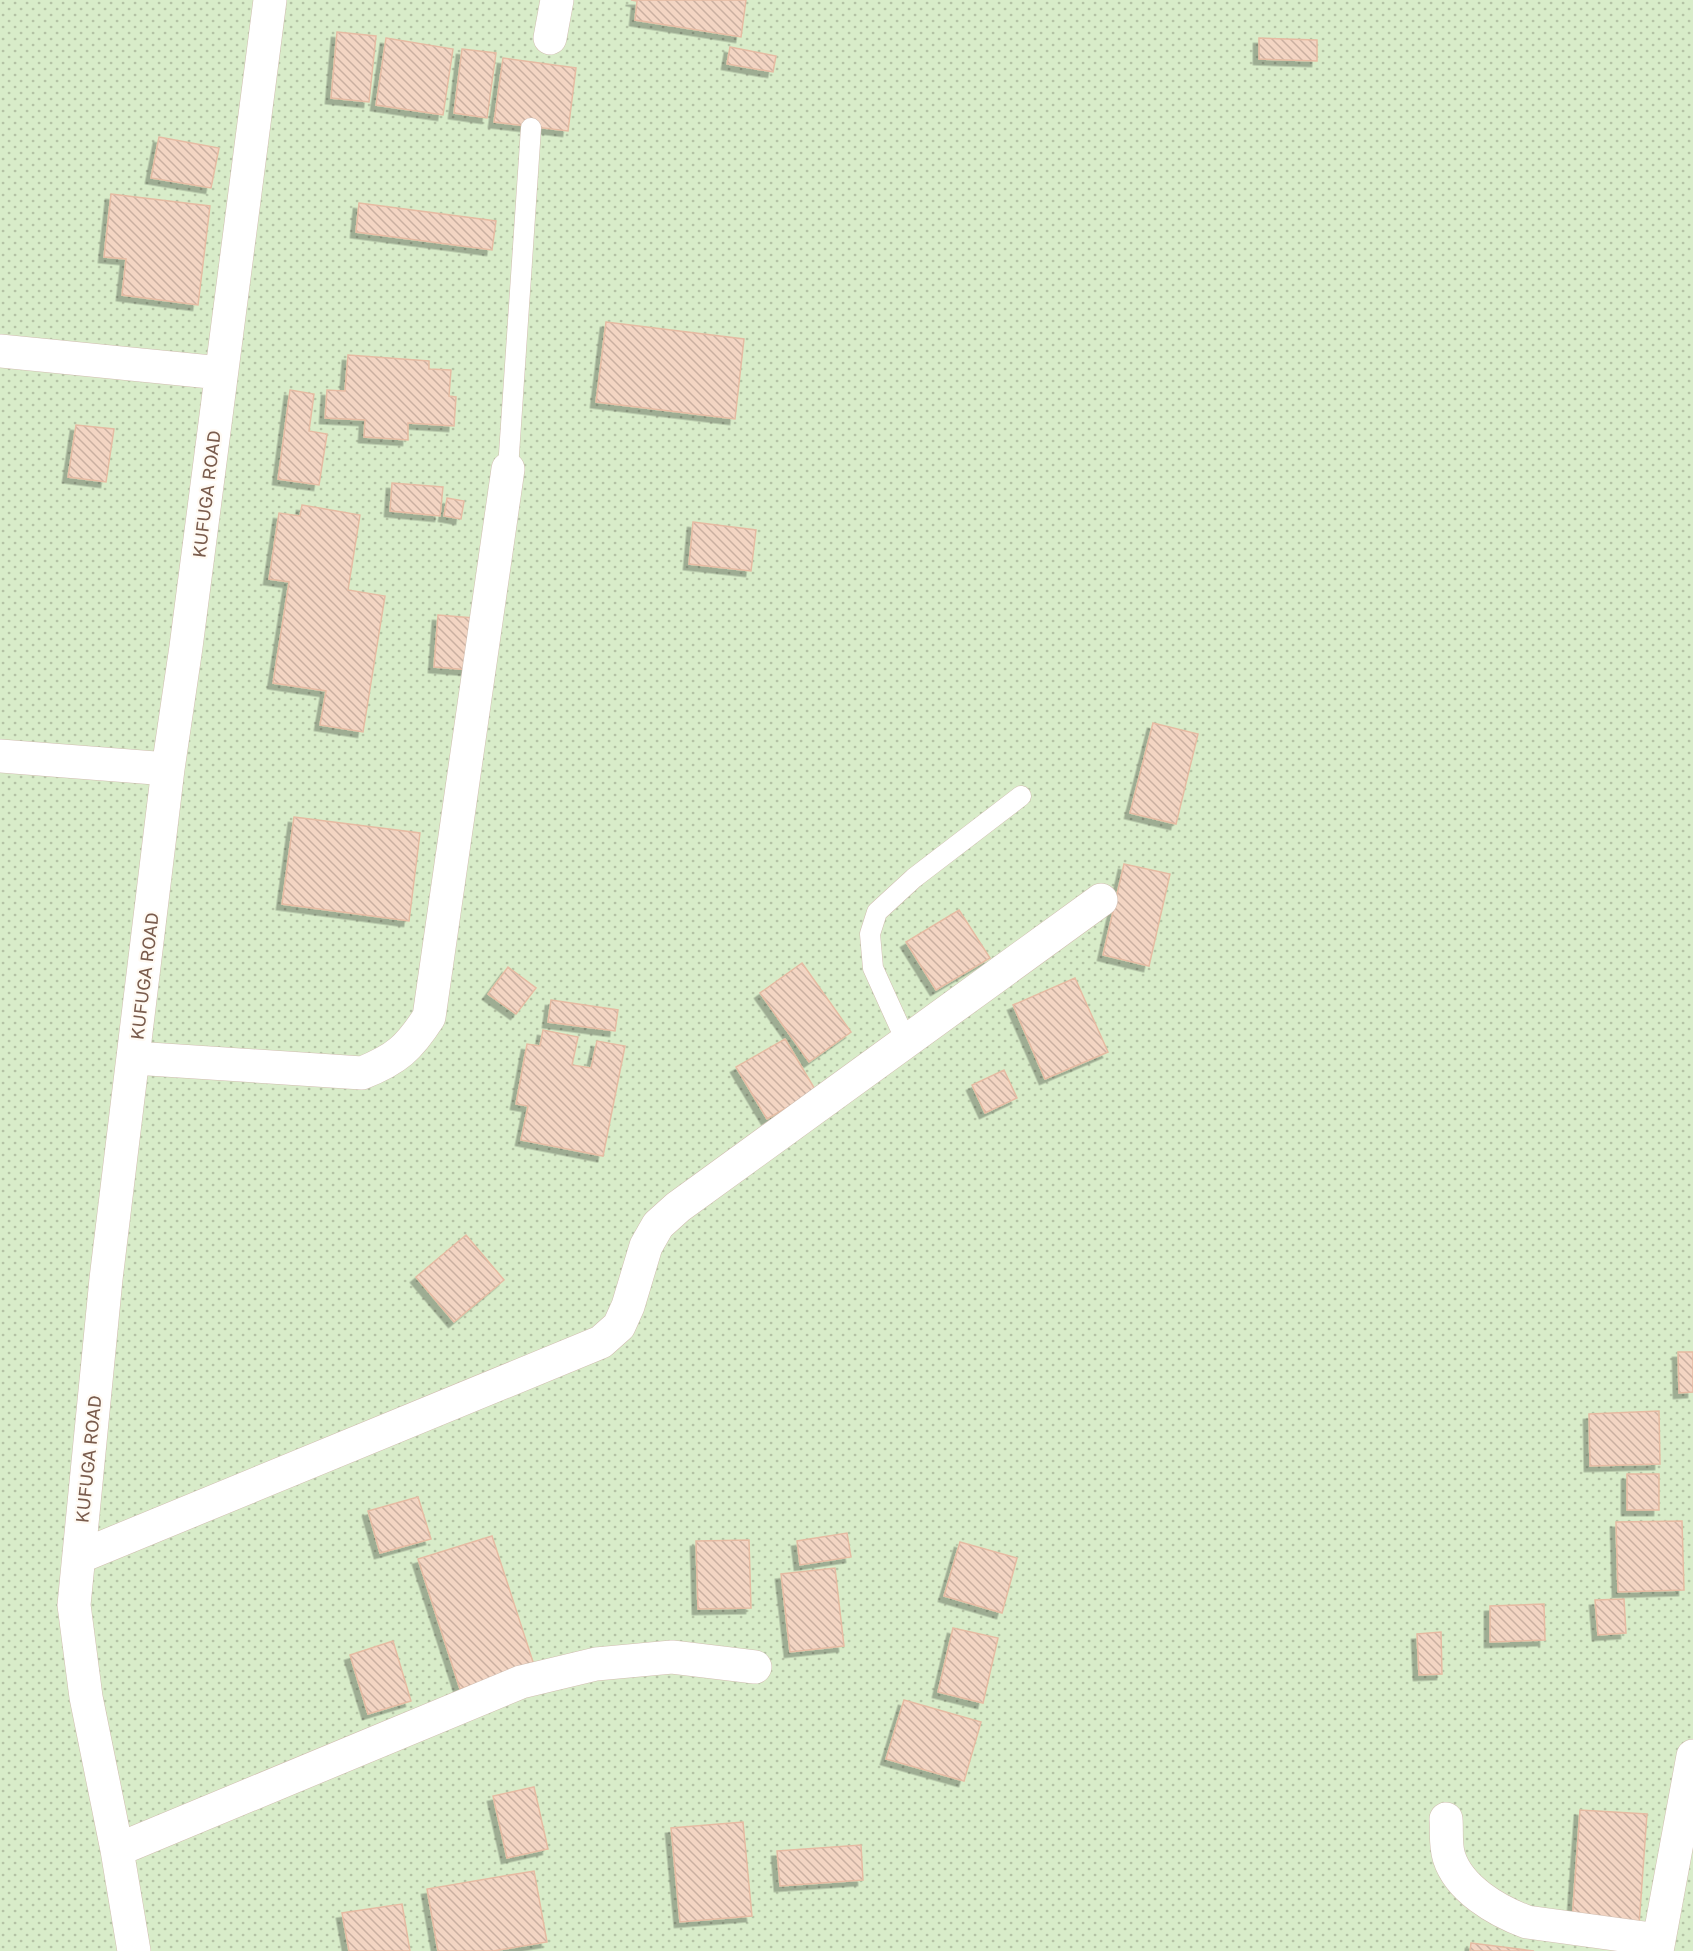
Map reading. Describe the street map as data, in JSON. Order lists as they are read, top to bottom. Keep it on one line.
{"streets":{"street":["KUFUGA ROAD"]}}
